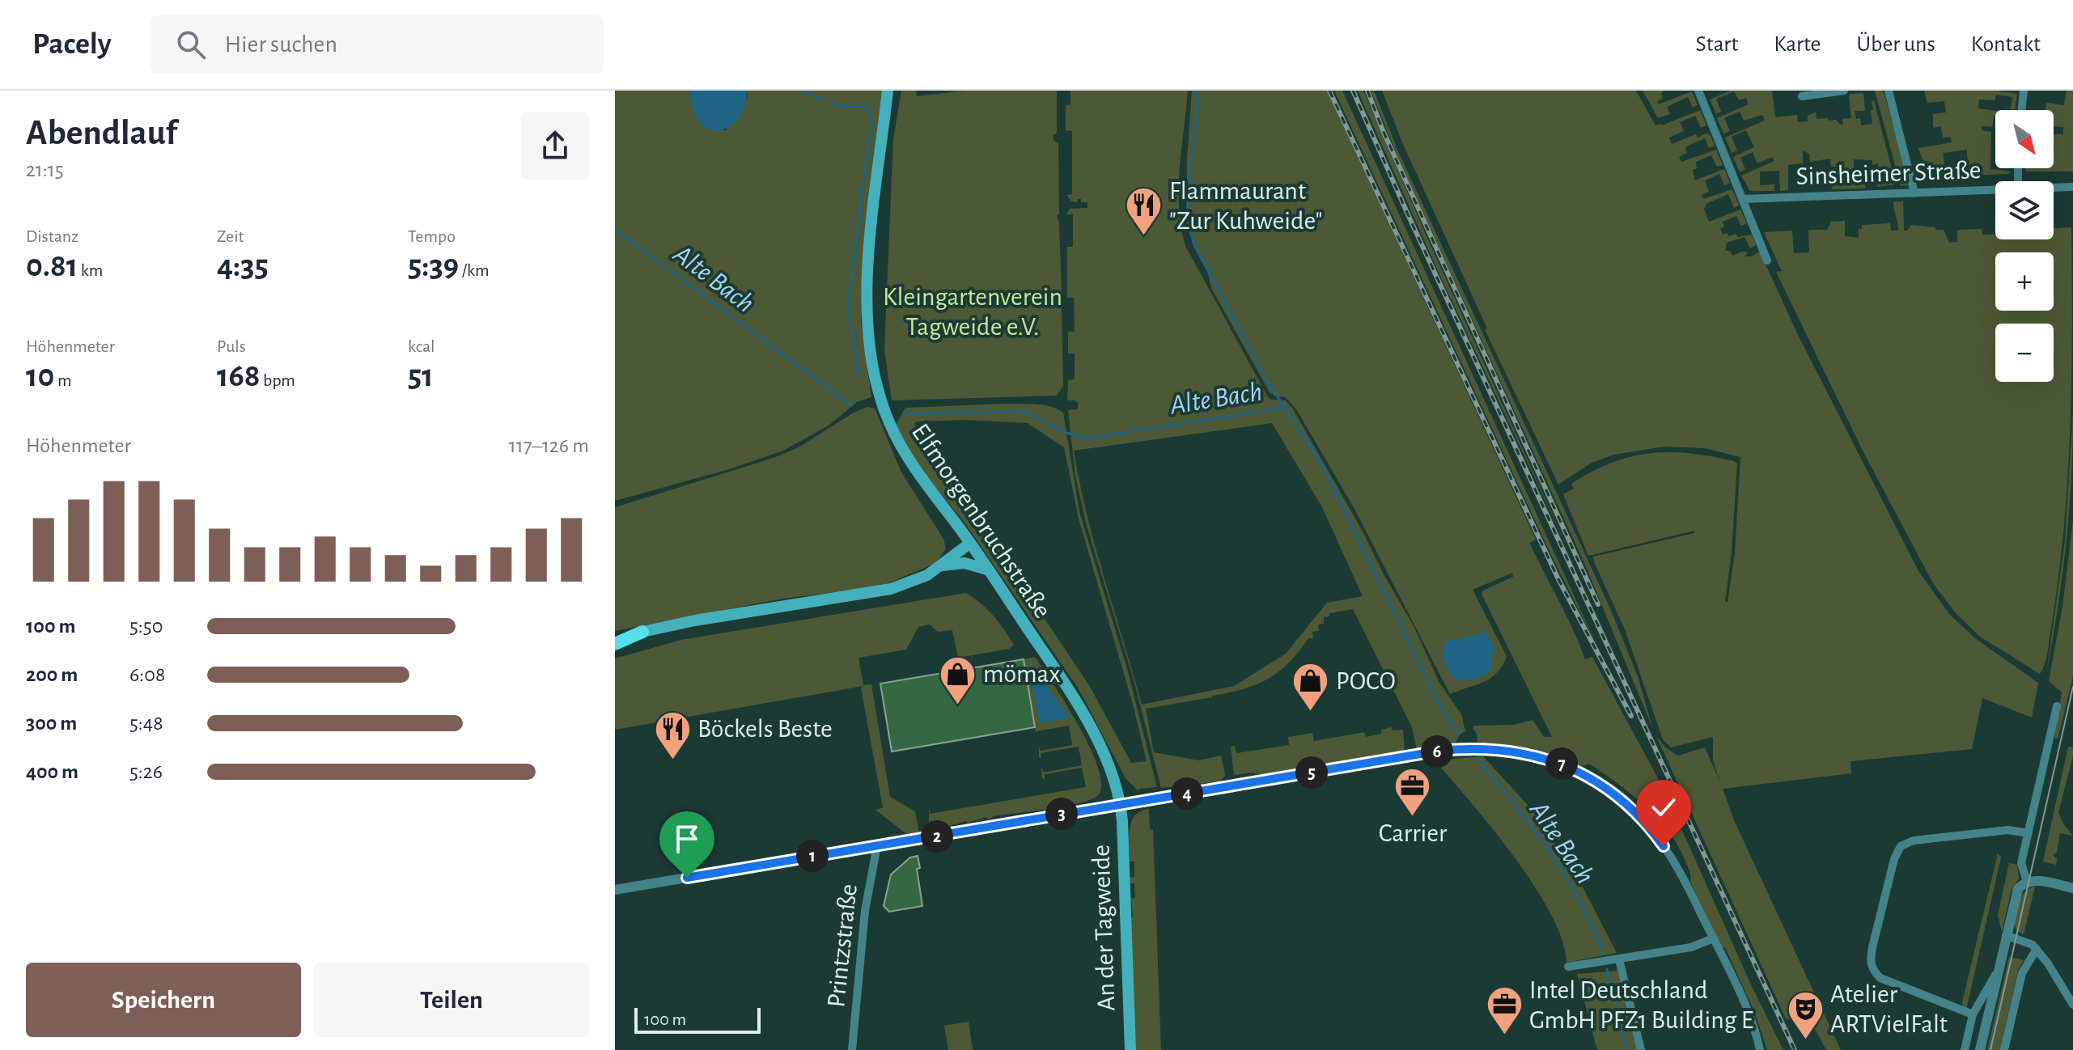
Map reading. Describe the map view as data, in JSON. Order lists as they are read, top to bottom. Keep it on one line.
{"streets":{"main road":["Elfmorgenbruchstraße","An der Tagweide"],"street":["Sinsheimer Straße","Printzstraße"]},"crossings":[["Elfmorgenbruchstraße","An der Tagweide"]],"water":["Alte Bach"],"parks":["Kleingartenverein Tagweide e.V."],"places":{"restaurant":["Flammaurant \"Zur Kuhweide\"","Böckels Beste"],"shop":["mömax","POCO"],"office":["Carrier","Intel Deutschland GmbH PFZ1 Building E"],"theatre":["Atelier ARTVielFalt"]},"scale_bar":"100 m","north":"bottom right","page":{"header":"Pacely","search":"Hier suchen","nav":["Start","Karte","Über uns","Kontakt"],"heading":["Abendlauf","21:15"],"map_buttons":["+","−"],"stats":[["Distanz","0.81 km"],["Zeit","4:35"],["Tempo","5:39 /km"],["Höhenmeter","10 m"],["Puls","168 bpm"],["kcal","51"]],"chart":["Höhenmeter","117–126 m"],"list":[{"name":"100 m","note":"5:50"},{"name":"200 m","note":"6:08"},{"name":"300 m","note":"5:48"},{"name":"400 m","note":"5:26"}],"pins":["6","7","5","4","3","2","1"],"buttons":["Speichern","Teilen"],"scale":"100 m"}}
